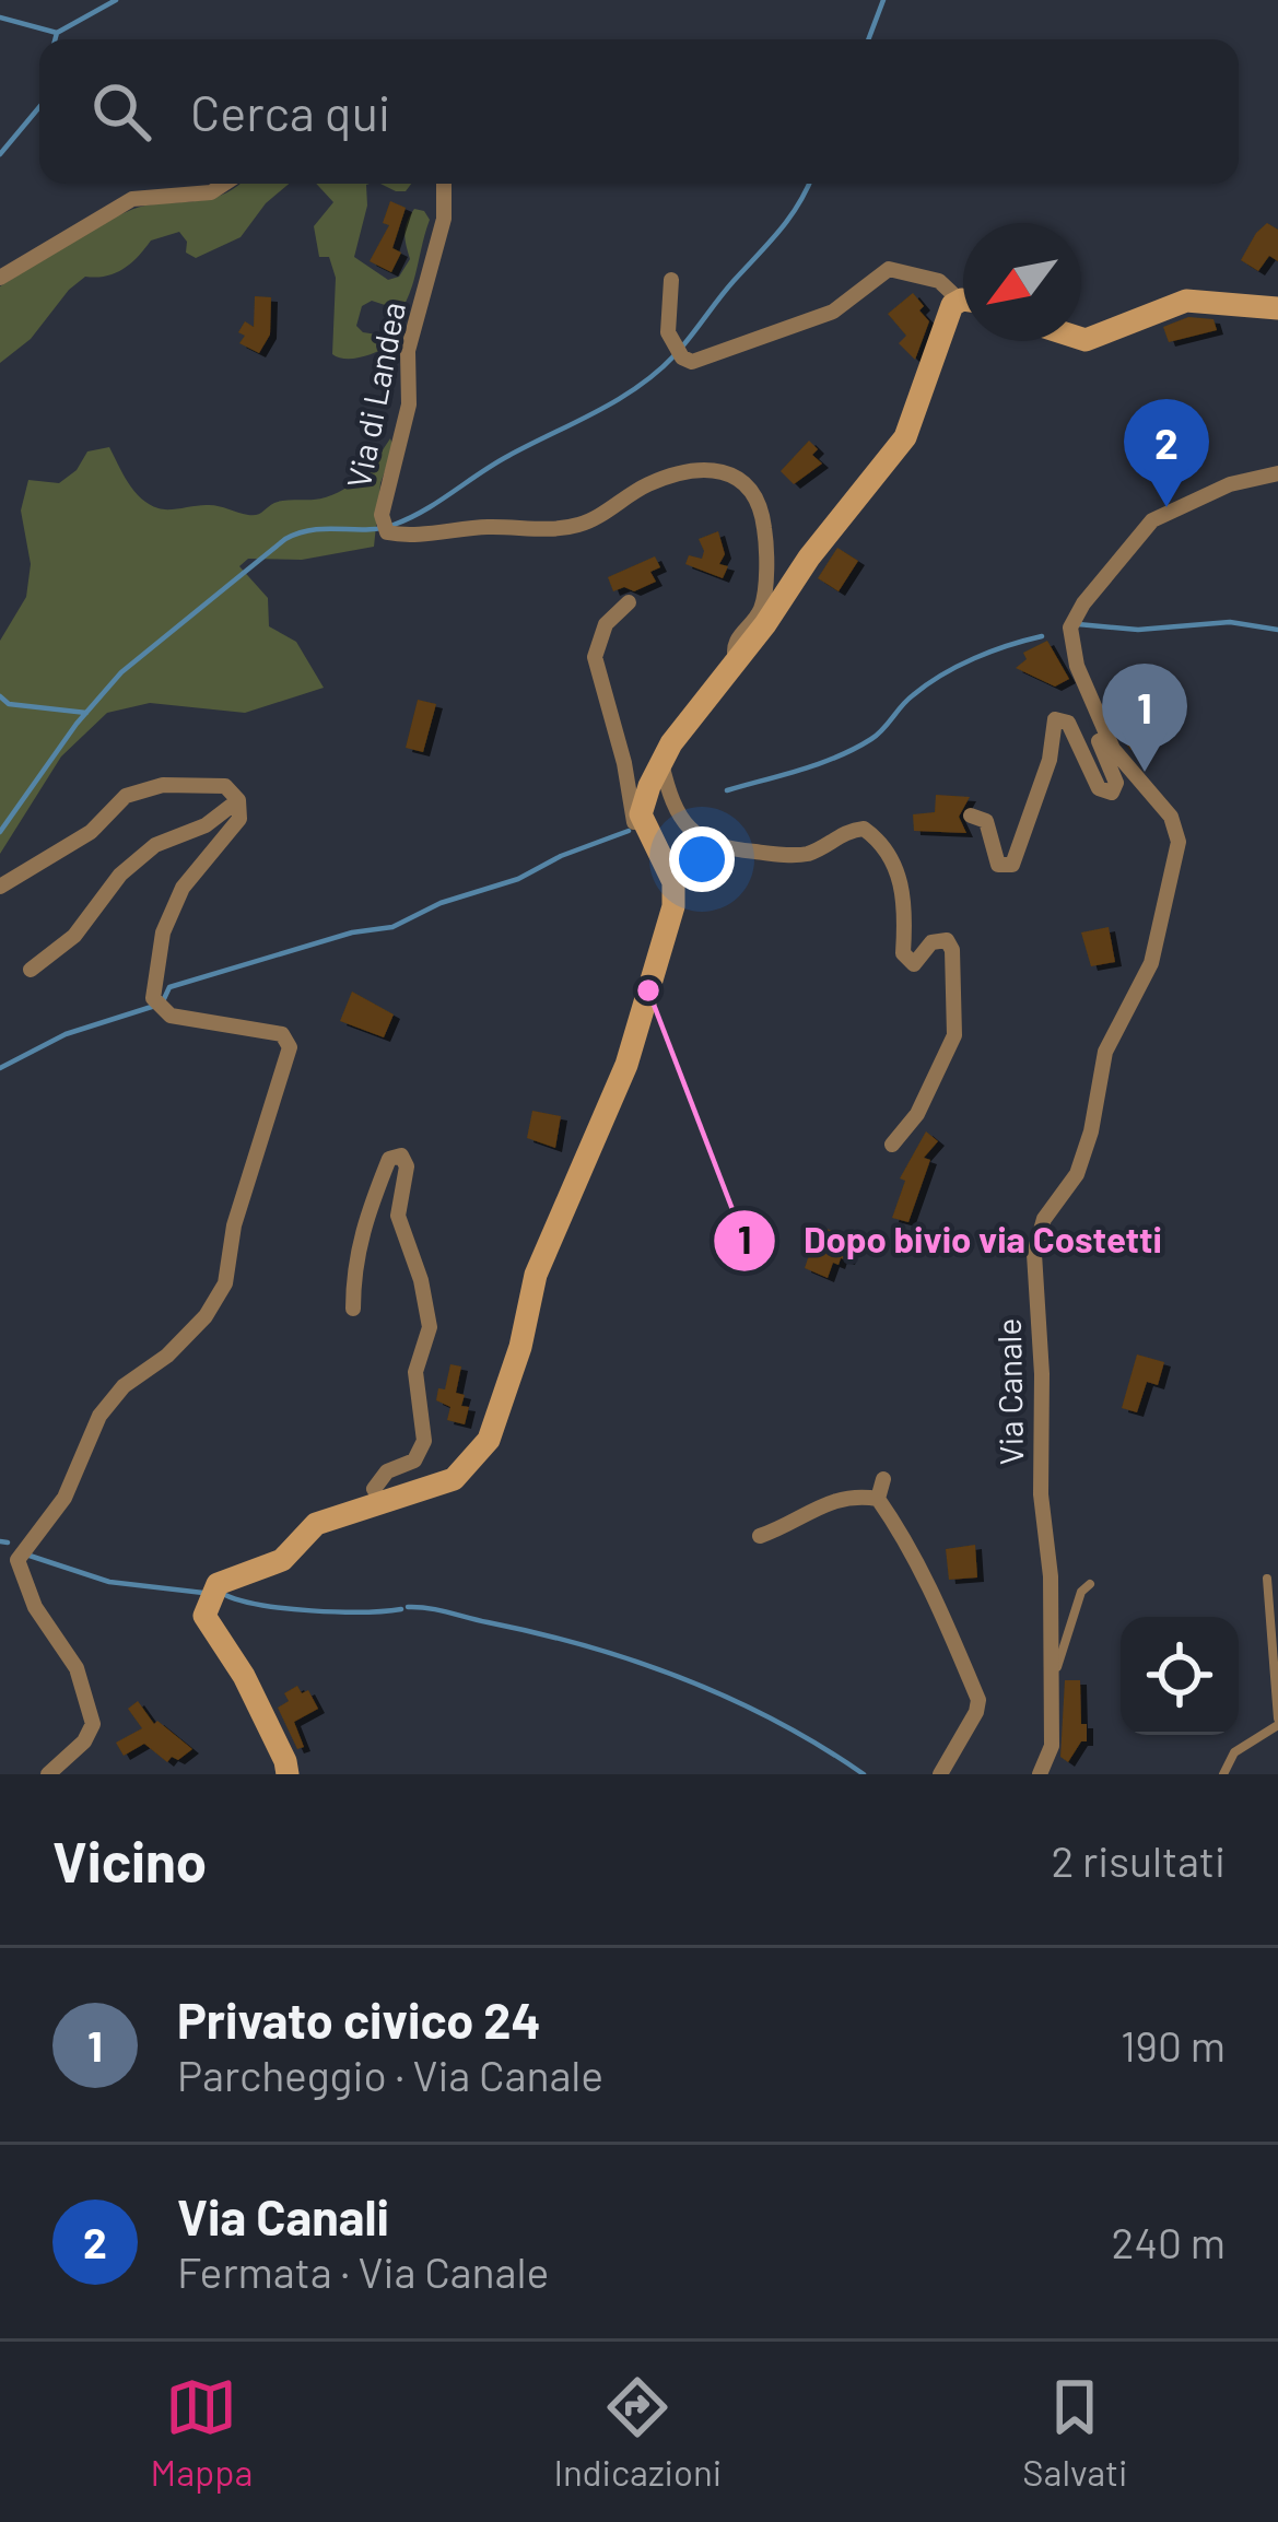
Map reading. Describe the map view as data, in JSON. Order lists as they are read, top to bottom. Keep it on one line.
{"streets":{"street":["Via di Landea","Via Canale"]},"places":["Dopo bivio via Costetti"],"north":"bottom left","page":{"search":"Cerca qui","pins":["2","1"],"heading":["Vicino","2 risultati"],"list":[{"mark":"1","name":"Privato civico 24","note":"Parcheggio · Via Canale","value":"190 m"},{"mark":"2","name":"Via Canali","note":"Fermata · Via Canale","value":"240 m"}],"nav":["Mappa","Indicazioni","Salvati"]}}
